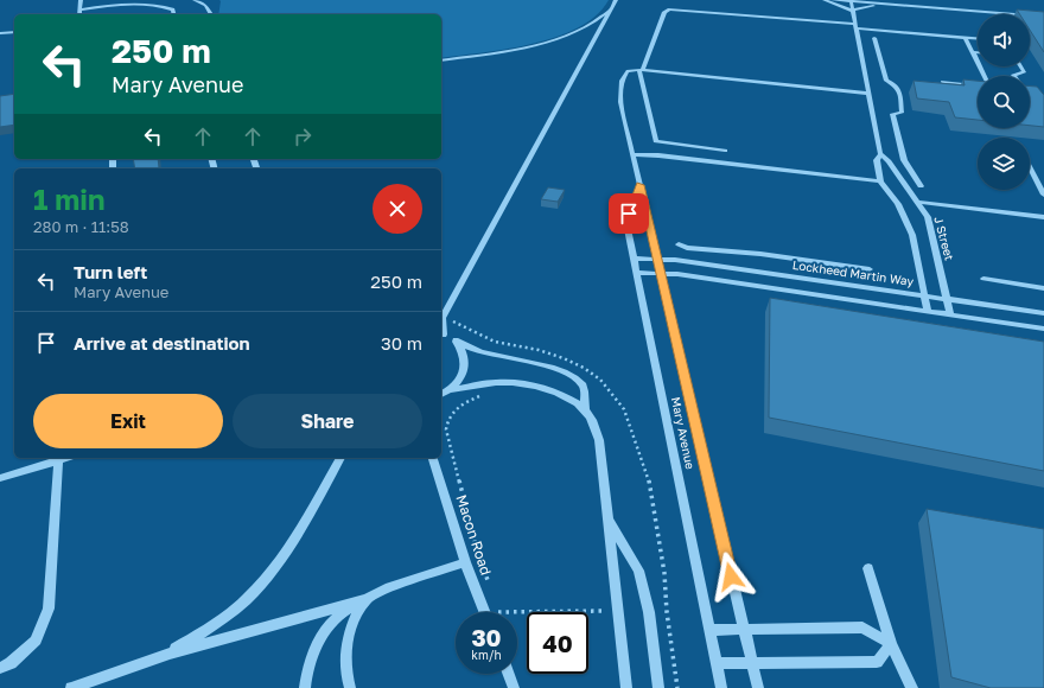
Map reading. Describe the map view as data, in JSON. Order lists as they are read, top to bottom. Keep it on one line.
{"streets":{"street":["J Street","Lockheed Martin Way","Mary Avenue","Macon Road"]},"crossings":[["J Street","Lockheed Martin Way"],["Lockheed Martin Way","Mary Avenue"]],"page":{"turn":["250 m","Mary Avenue"],"heading":["1 min","280 m · 11:58"],"list":[{"name":"Turn left","note":"Mary Avenue","value":"250 m"},{"name":"Arrive at destination","value":"30 m"}],"buttons":["Exit","Share"],"speed":"30 km/h","limit":"40"}}
